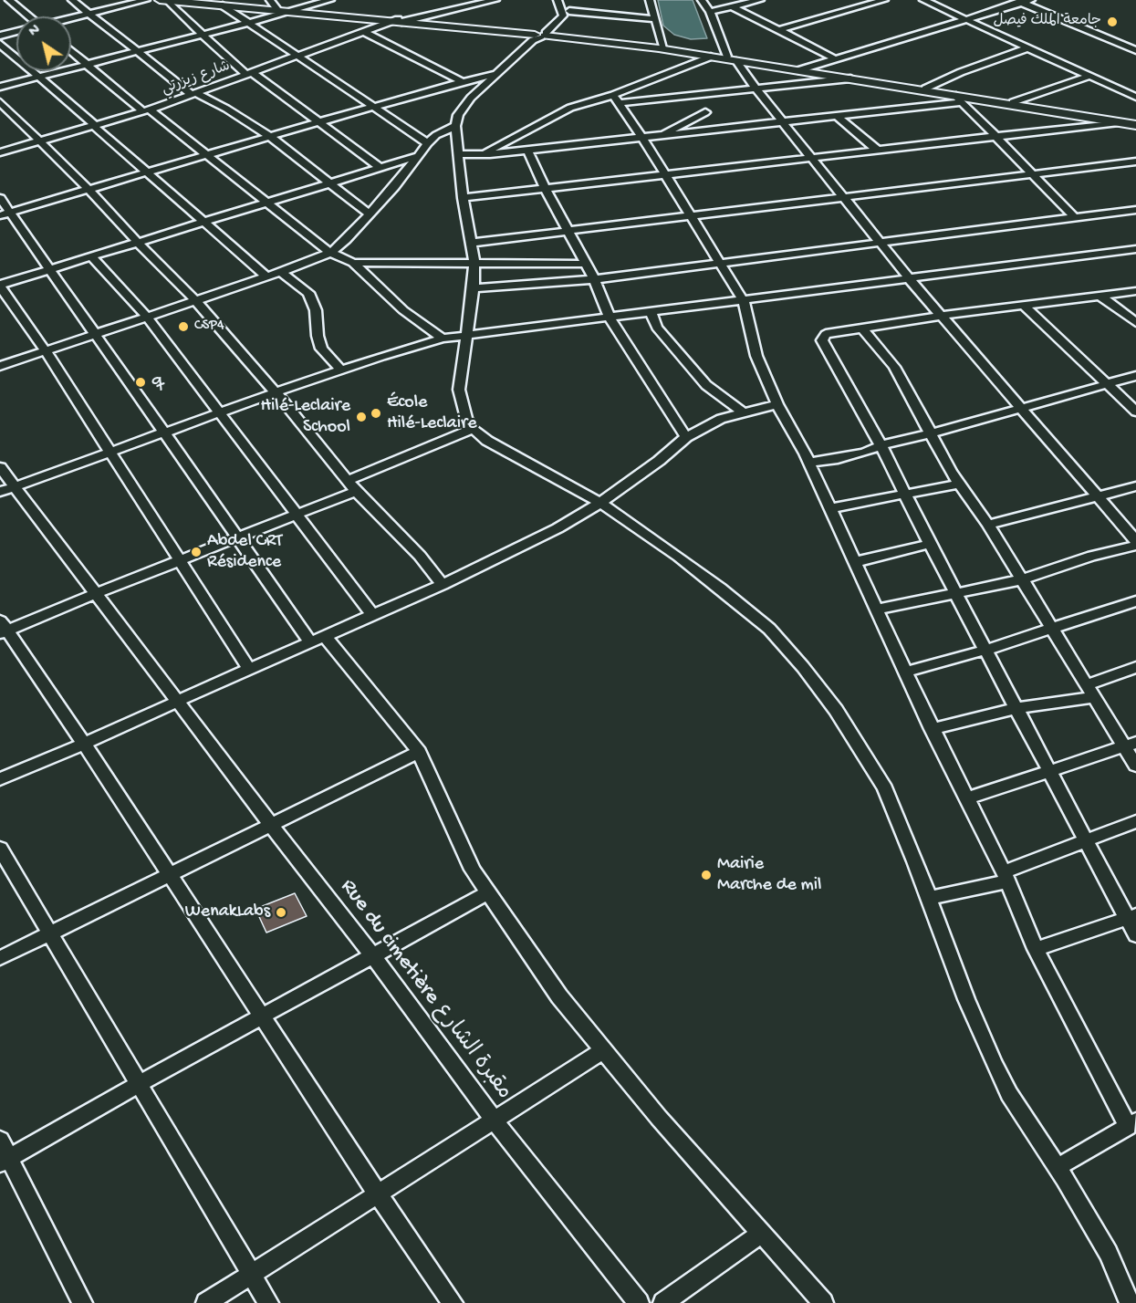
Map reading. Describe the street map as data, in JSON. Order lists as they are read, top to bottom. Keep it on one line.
{"streets":{"street":["شارع زيزرتي","Rue du cimetière مقبرة الشارع"]},"places":["جامعة الملك فيصل","CSP4","q","École Hilé-Leclaire","Hilé-Leclaire School","Abdel CRT Résidence","Mairie Marche de mil","WenakLabs"],"north":"top left"}
